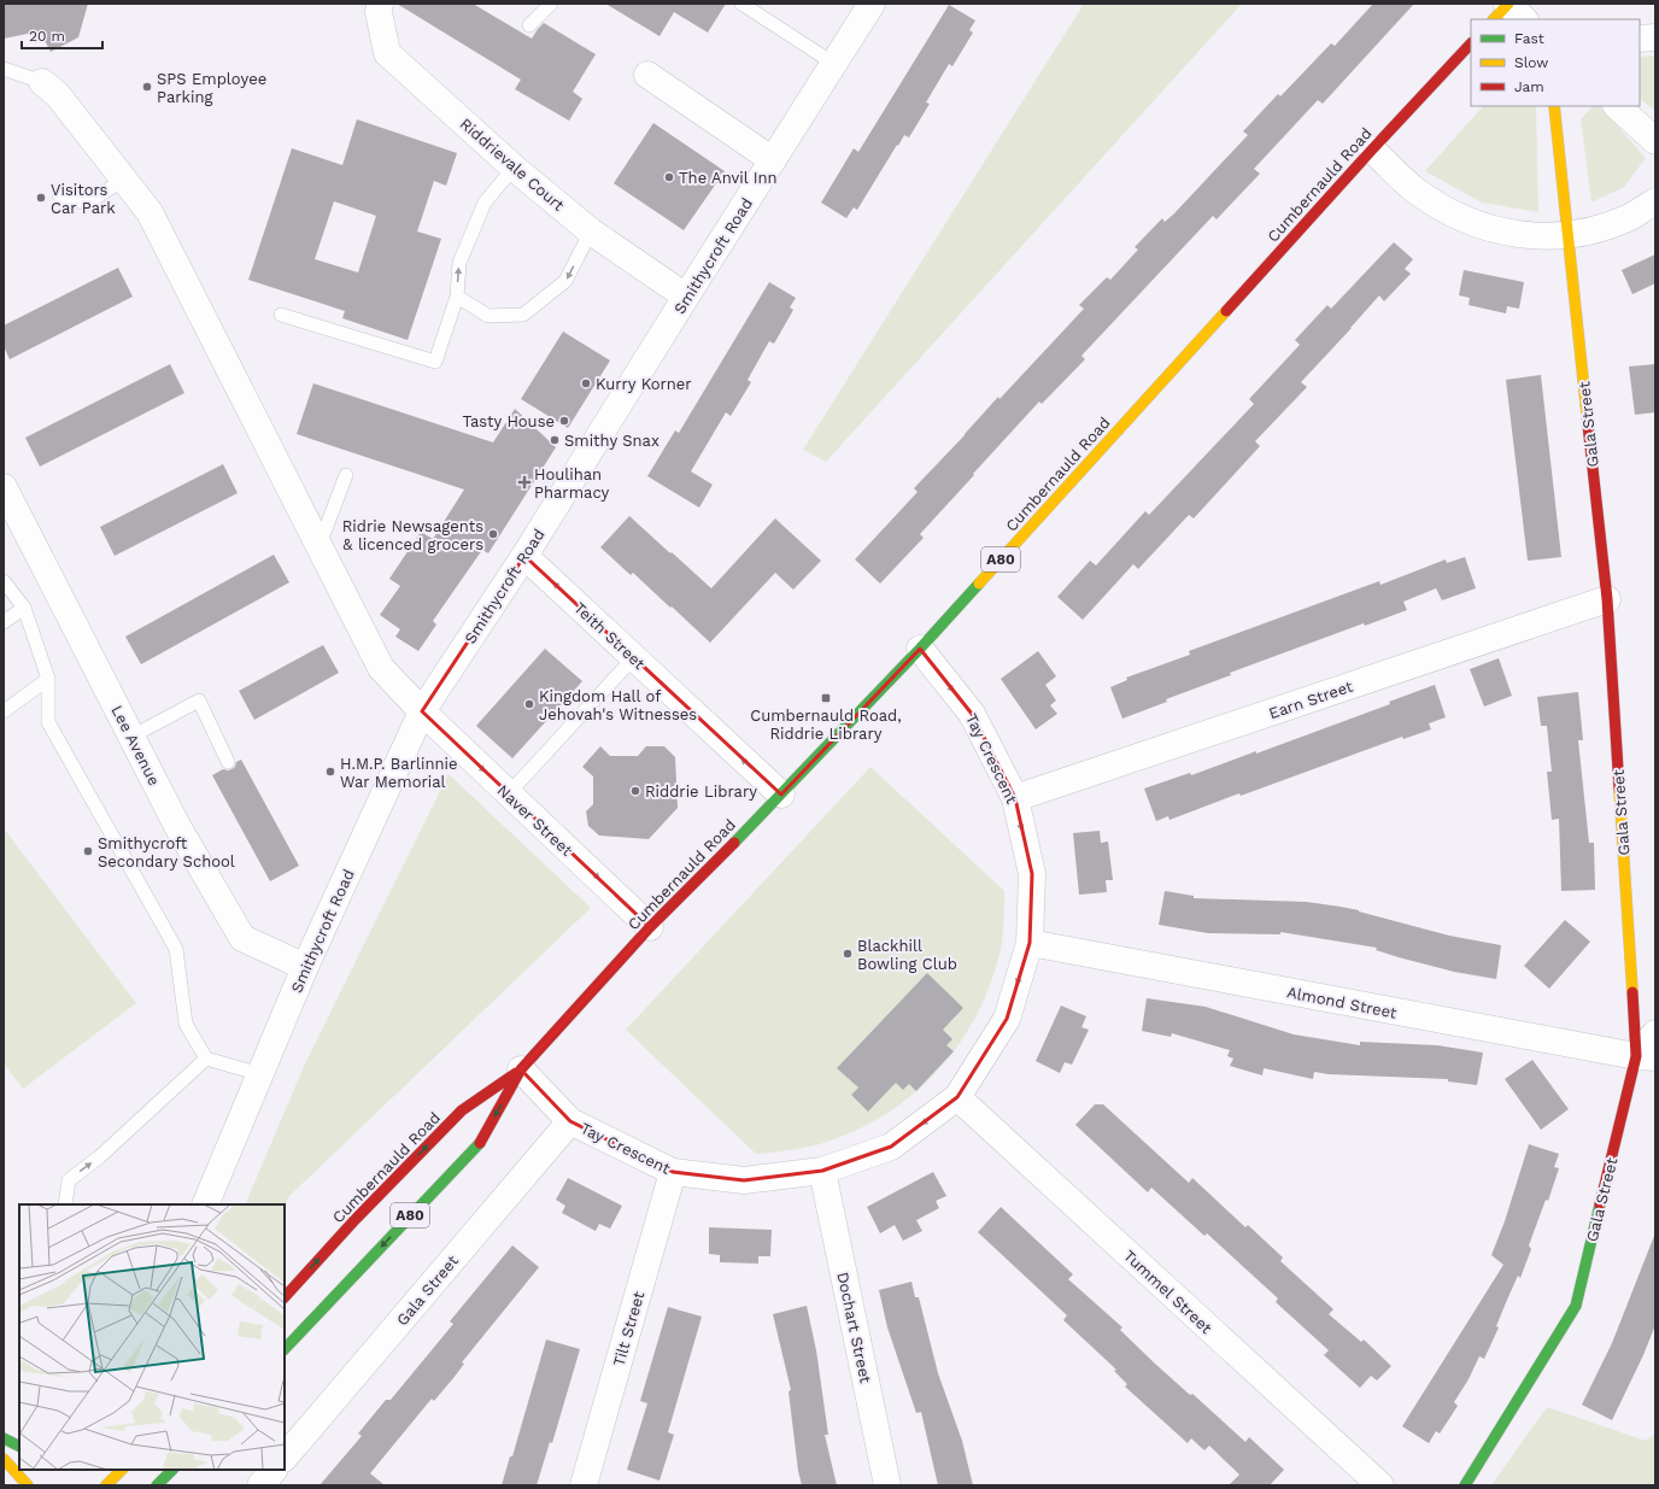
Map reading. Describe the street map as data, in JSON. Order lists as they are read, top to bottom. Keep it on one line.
{"streets":{"main road":["Cumbernauld Road","Gala Street","A80"],"street":["Riddrievale Court","Smithycroft Road","Teith Street","Earn Street","Lee Avenue","Tay Crescent","Naver Street","Almond Street","Tummel Street","Dochart Street","Tilt Street"]},"crossings":[["Riddrievale Court","Smithycroft Road"],["Cumbernauld Road","Teith Street"],["Cumbernauld Road","Tay Crescent"],["Cumbernauld Road","Naver Street"],["Smithycroft Road","Teith Street"],["Smithycroft Road","Lee Avenue"],["Smithycroft Road","Naver Street"],["Gala Street","Earn Street"],["Gala Street","Tay Crescent"],["Gala Street","Almond Street"],["Earn Street","Tay Crescent"],["Tay Crescent","Almond Street"],["Tay Crescent","Tummel Street"],["Tay Crescent","Dochart Street"],["Tay Crescent","Tilt Street"]],"one_way":["Teith Street","Tay Crescent"],"places":{"other":["SPS Employee Parking","The Anvil Inn","Visitors Car Park","Kurry Korner","Tasty House","Smithy Snax","Ridrie Newsagents & licenced grocers","Kingdom Hall of Jehovah's Witnesses","H.M.P. Barlinnie War Memorial","Riddrie Library","Smithycroft Secondary School","Blackhill Bowling Club"],"health":["Houlihan Pharmacy"],"transit":["Cumbernauld Road, Riddrie Library"]},"legend":["Fast","Slow","Jam"],"scale_bar":"20 m"}
